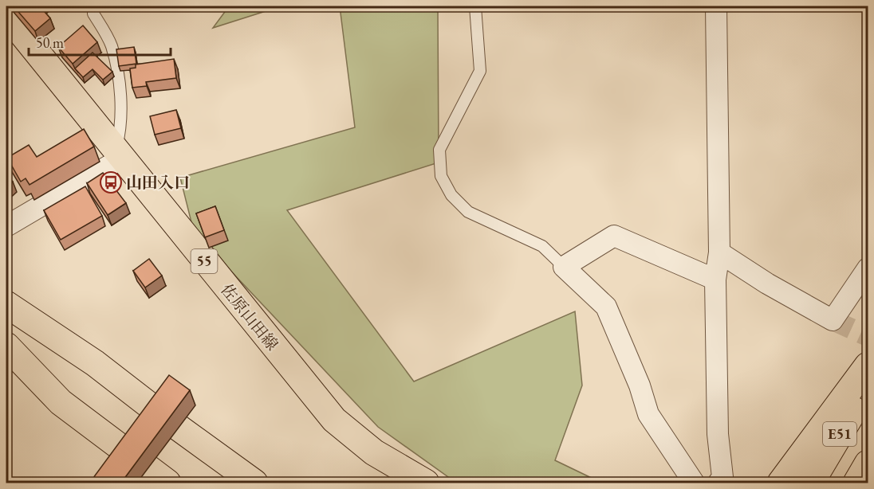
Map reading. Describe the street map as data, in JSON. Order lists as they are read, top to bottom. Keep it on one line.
{"streets":{"main road":["55","佐原山田線","E51"]},"places":{"bus stop":["山田入口"]},"scale_bar":"50 m"}
